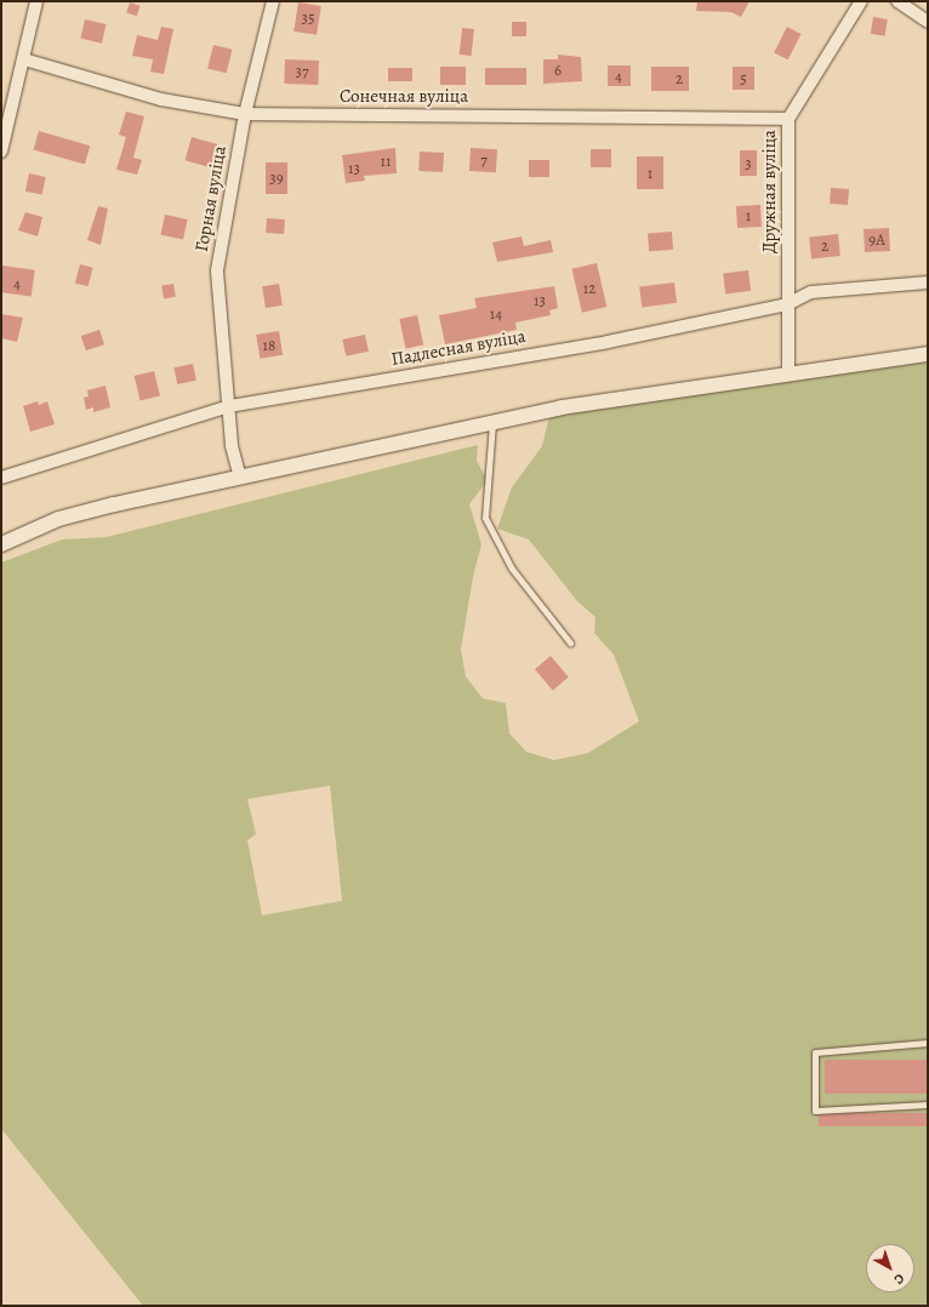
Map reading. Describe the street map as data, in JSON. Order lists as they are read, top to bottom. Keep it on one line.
{"streets":{"street":["Сонечная вуліца","Дружная вуліца","Горная вуліца","Падлесная вуліца"]},"crossings":[["Сонечная вуліца","Дружная вуліца"],["Сонечная вуліца","Горная вуліца"],["Дружная вуліца","Падлесная вуліца"],["Горная вуліца","Падлесная вуліца"]],"house_numbers":["35","6","37","4","2","5","7","11","3","13","1","39","1","9А","2","4","12","13","14","18"],"north":"bottom right"}
